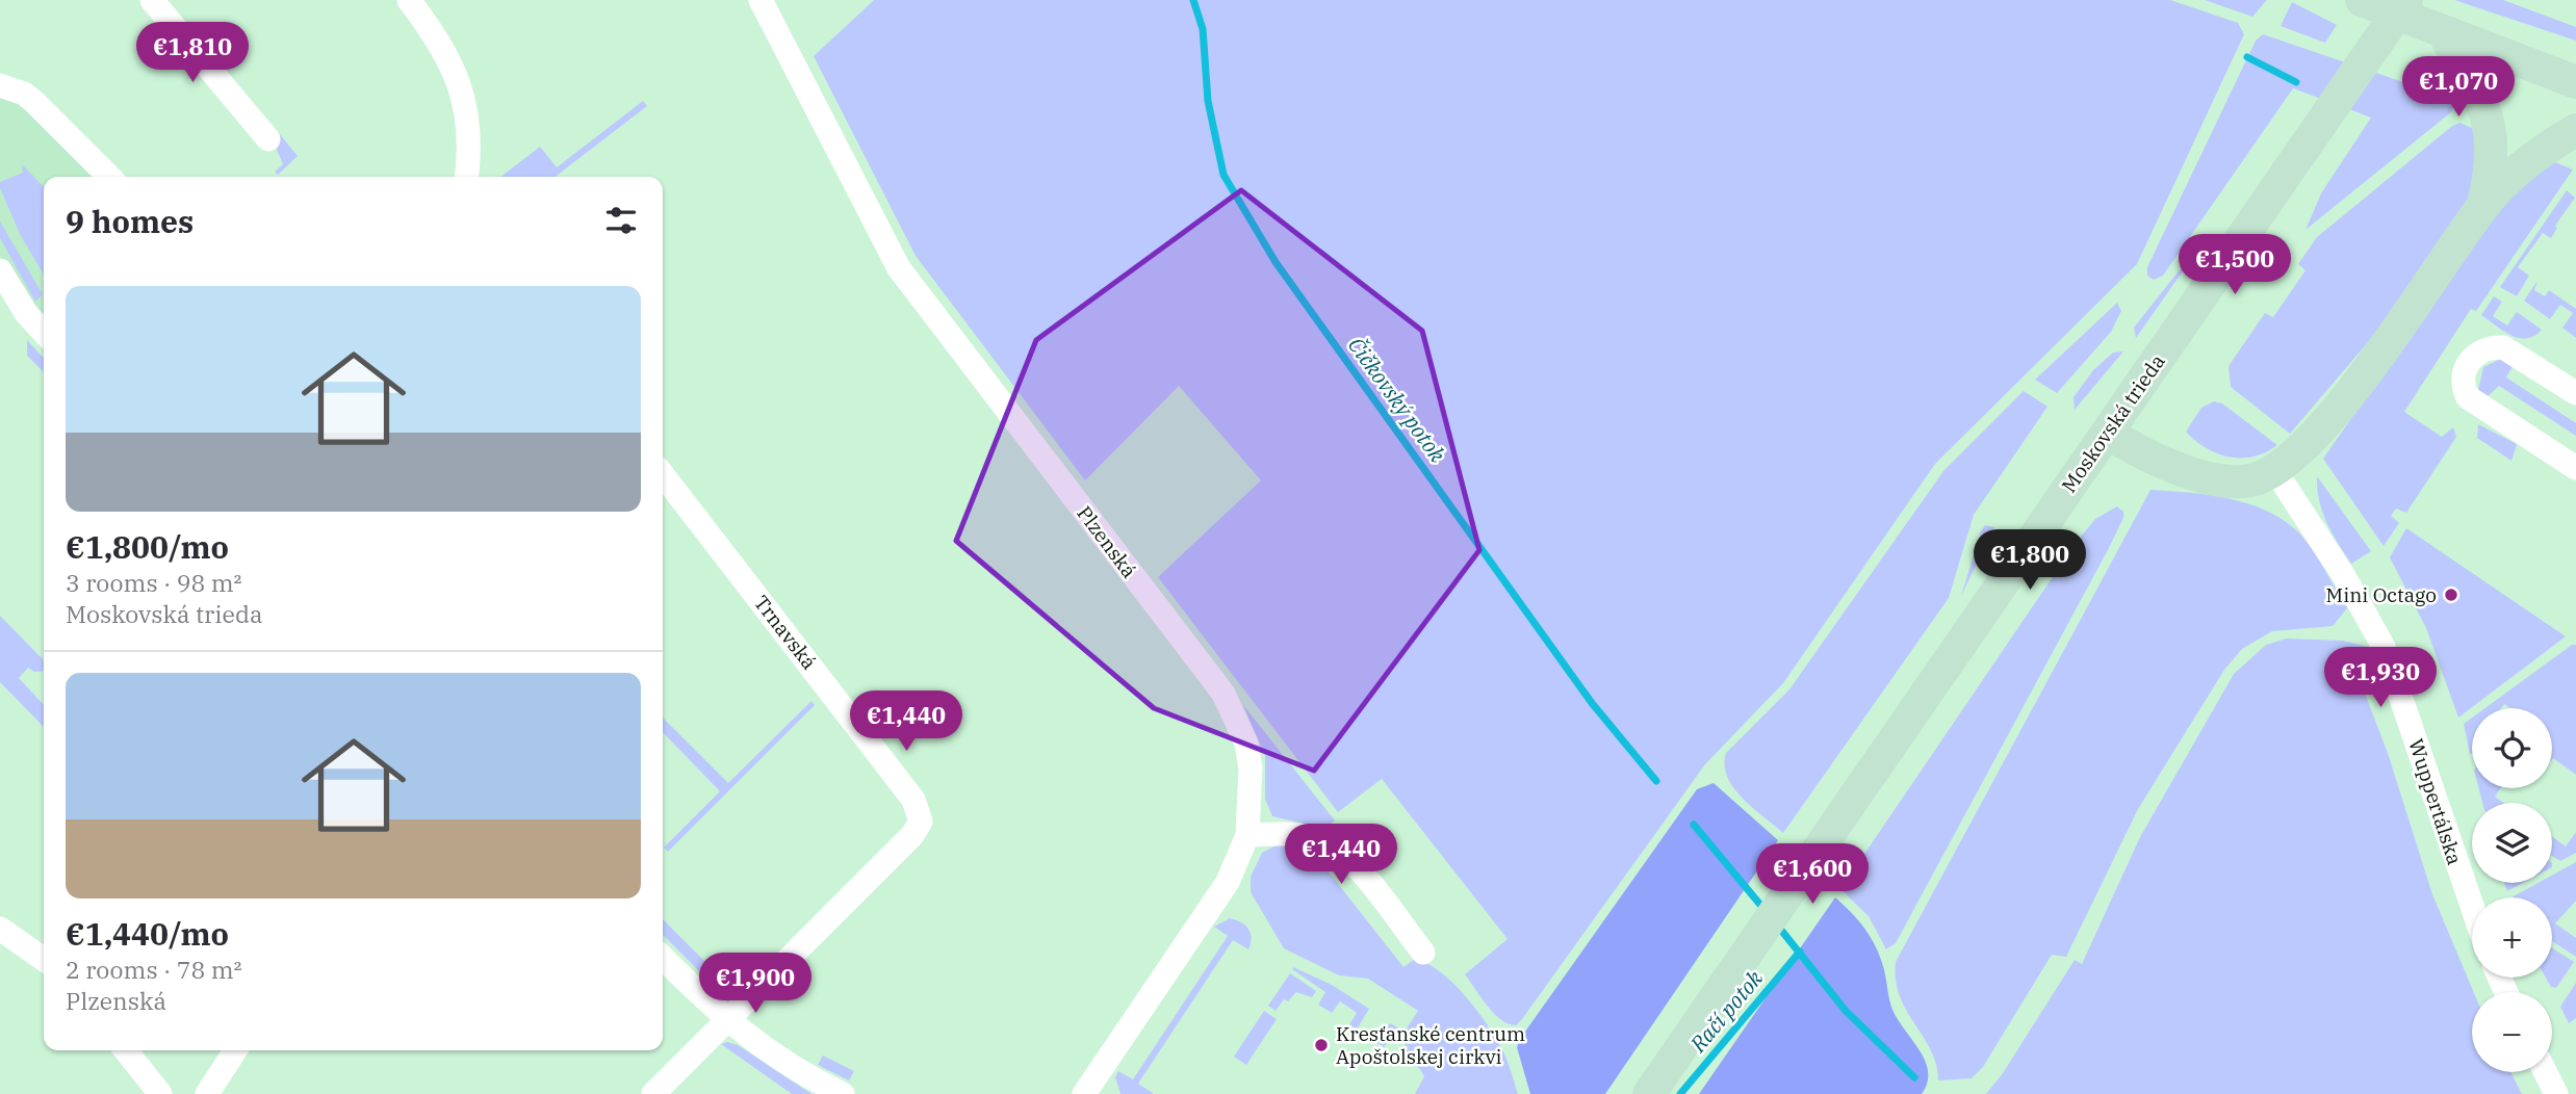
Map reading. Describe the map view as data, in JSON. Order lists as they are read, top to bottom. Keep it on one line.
{"streets":{"street":["Moskovská trieda","Plzenská","Trnavská","Wuppertálska"]},"water":["Čičkovský potok","Račí potok"],"places":["Mini Octago","Kresťanské centrum Apoštolskej cirkvi"],"page":{"price":["€1,810","€1,070","€1,500","€1,800","€1,930","€1,440","€1,440","€1,600","€1,900"],"heading":"9 homes","list":[{"name":"€1,800/mo","note":"3 rooms · 98 m² · Moskovská trieda"},{"name":"€1,440/mo","note":"2 rooms · 78 m² · Plzenská"}],"map_buttons":["+","−"]}}
